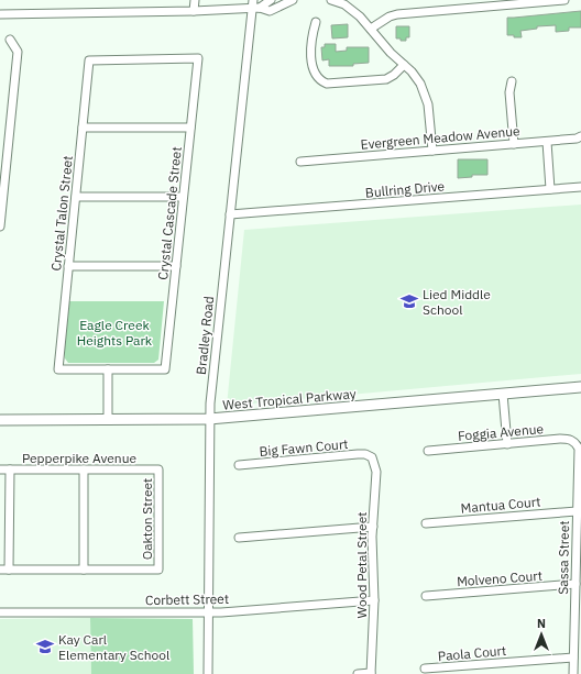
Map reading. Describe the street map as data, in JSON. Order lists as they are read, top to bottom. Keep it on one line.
{"streets":{"main road":["West Tropical Parkway"],"street":["Evergreen Meadow Avenue","Bullring Drive","Crystal Talon Street","Crystal Cascade Street","Bradley Road","Foggia Avenue","Big Fawn Court","Pepperpike Avenue","Mantua Court","Oakton Street","Sassa Street","Wood Petal Street","Molveno Court","Corbett Street","Paola Court"]},"crossings":[["Bullring Drive","Bradley Road"],["Crystal Talon Street","Crystal Cascade Street"],["Bradley Road","West Tropical Parkway"],["Bradley Road","Corbett Street"],["Foggia Avenue","Sassa Street"],["Big Fawn Court","Wood Petal Street"],["Pepperpike Avenue","Oakton Street"],["Mantua Court","Sassa Street"],["Sassa Street","Molveno Court"],["Sassa Street","Paola Court"],["Wood Petal Street","Corbett Street"]],"parks":["Eagle Creek Heights Park"],"places":{"school or university":["Lied Middle School","Kay Carl Elementary School"]},"north":"top"}
